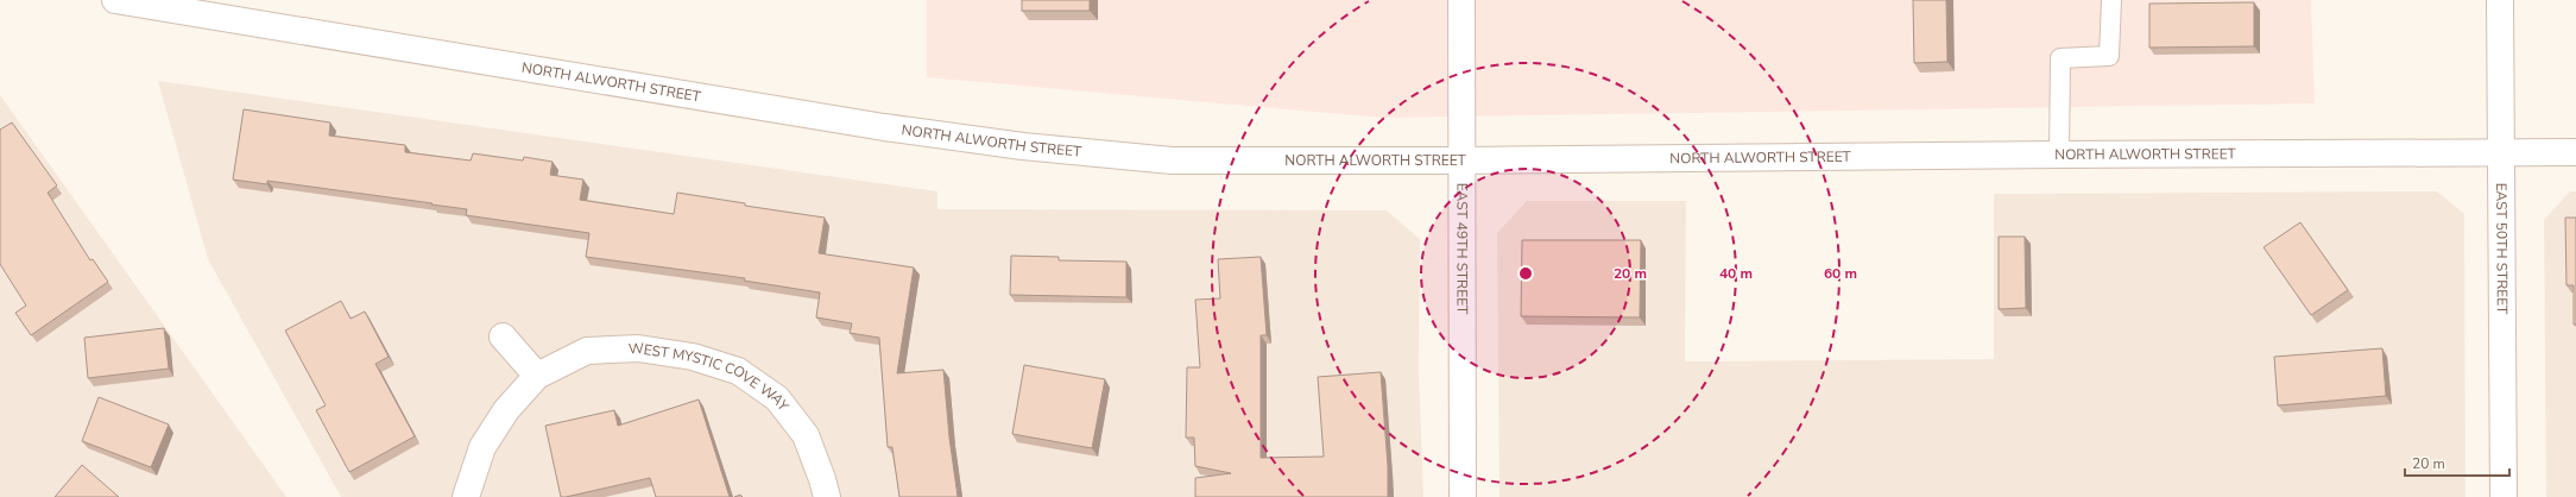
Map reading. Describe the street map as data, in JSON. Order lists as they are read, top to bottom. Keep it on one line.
{"streets":{"street":["NORTH ALWORTH STREET","EAST 49TH STREET","EAST 50TH STREET","WEST MYSTIC COVE WAY"]},"crossings":[["NORTH ALWORTH STREET","EAST 49TH STREET"],["NORTH ALWORTH STREET","EAST 50TH STREET"]],"scale_bar":"20 m","rings":["20 m","40 m","60 m"]}
